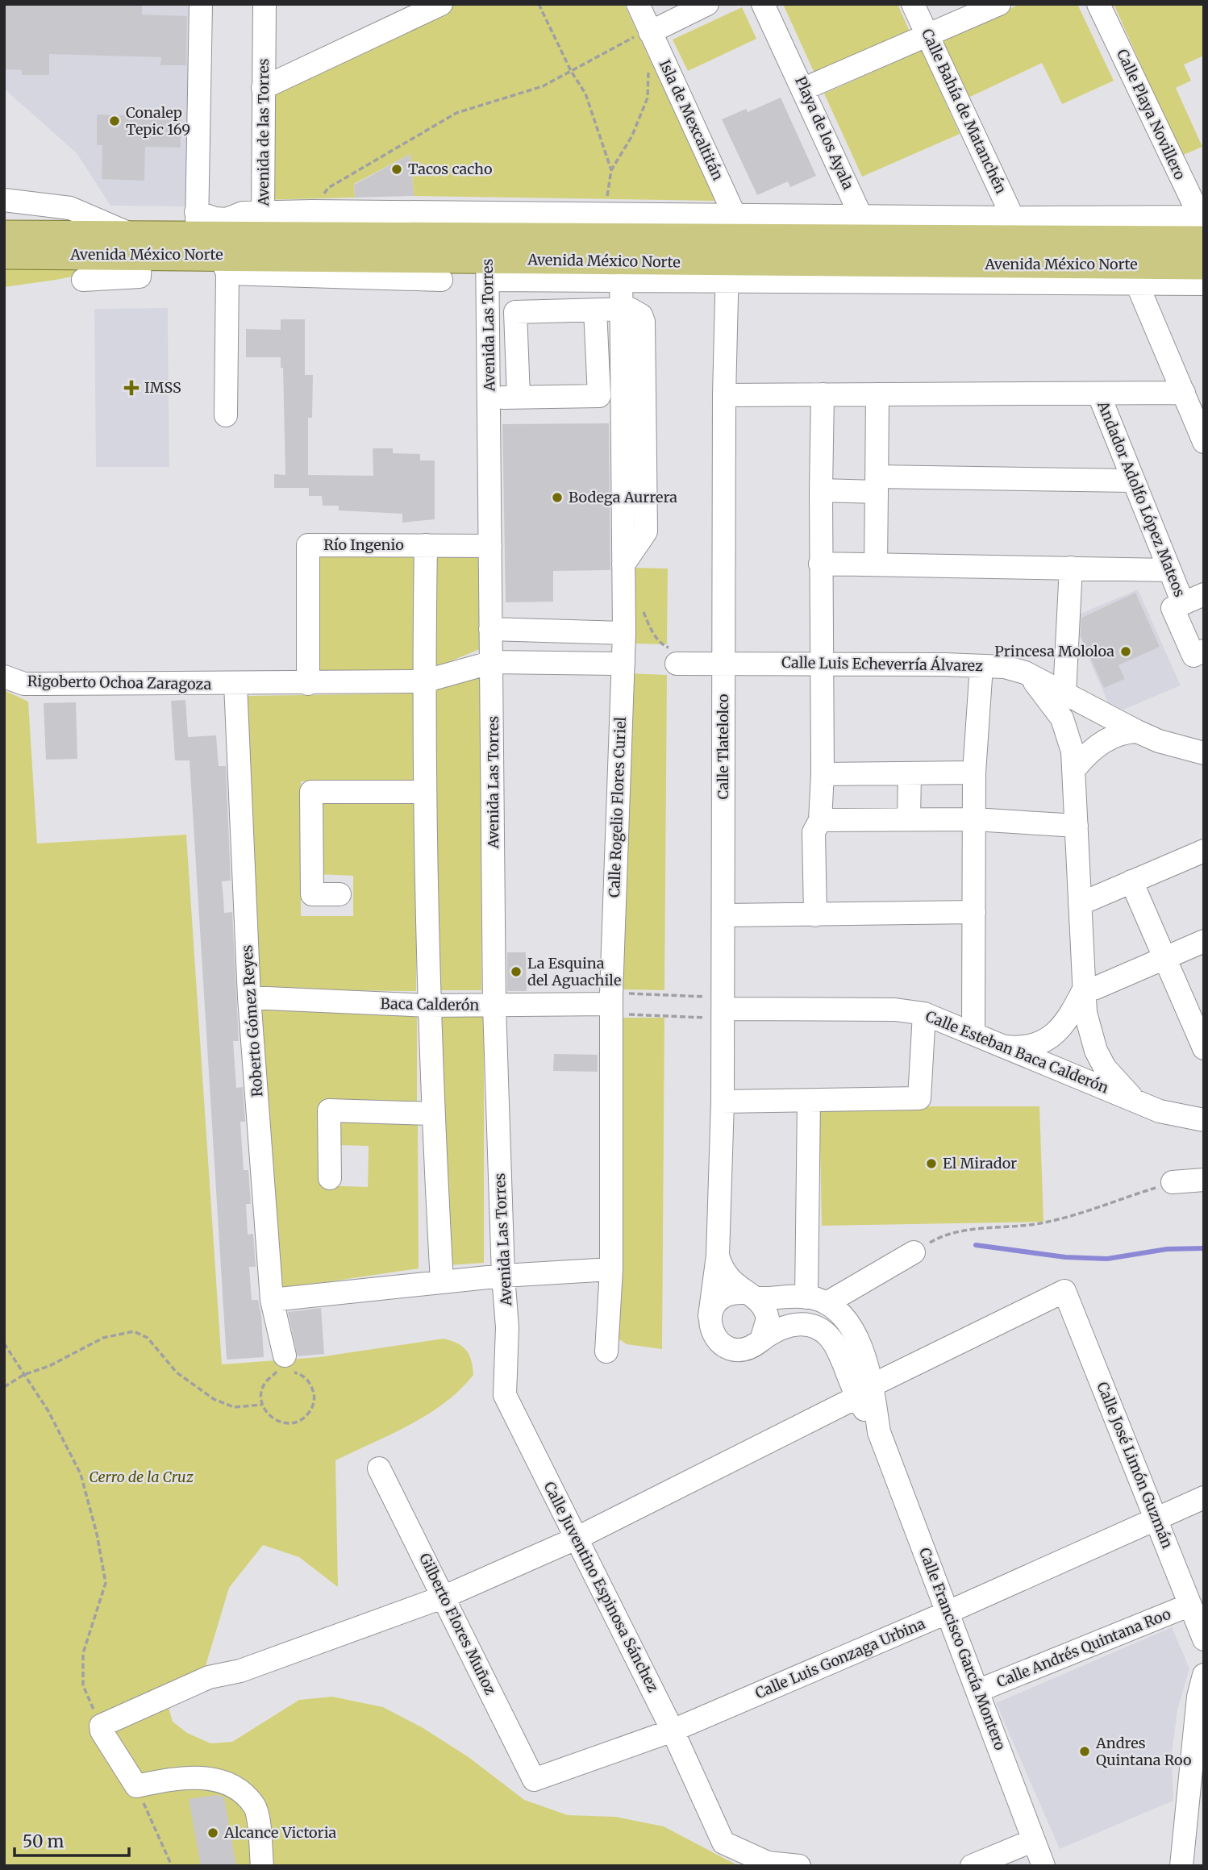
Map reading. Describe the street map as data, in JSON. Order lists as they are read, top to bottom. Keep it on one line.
{"streets":{"main road":["Avenida México Norte"],"street":["Calle Bahía de Matanchén","Calle Playa Novillero","Isla de Mexcaltitán","Avenida de las Torres","Playa de los Ayala","Avenida Las Torres","Andador Adolfo López Mateos","Río Ingenio","Calle Luis Echeverría Álvarez","Rigoberto Ochoa Zaragoza","Calle Tlatelolco","Calle Rogelio Flores Curiel","Baca Calderón","Roberto Gómez Reyes","Calle Esteban Baca Calderón","Calle José Limón Guzmán","Calle Juventino Espinosa Sánchez","Gilberto Flores Muñoz","Calle Andrés Quintana Roo","Calle Francisco García Montero","Calle Luis Gonzaga Urbina"]},"crossings":[["Calle Bahía de Matanchén","Avenida México Norte"],["Calle Playa Novillero","Avenida México Norte"],["Isla de Mexcaltitán","Avenida México Norte"],["Isla de Mexcaltitán","Calle Tlatelolco"],["Avenida de las Torres","Avenida México Norte"],["Playa de los Ayala","Avenida México Norte"],["Avenida México Norte","Avenida Las Torres"],["Avenida México Norte","Calle Tlatelolco"],["Avenida México Norte","Calle Rogelio Flores Curiel"],["Avenida Las Torres","Río Ingenio"],["Avenida Las Torres","Rigoberto Ochoa Zaragoza"],["Avenida Las Torres","Baca Calderón"],["Avenida Las Torres","Calle Juventino Espinosa Sánchez"],["Río Ingenio","Rigoberto Ochoa Zaragoza"],["Calle Luis Echeverría Álvarez","Calle Tlatelolco"],["Rigoberto Ochoa Zaragoza","Calle Rogelio Flores Curiel"],["Rigoberto Ochoa Zaragoza","Roberto Gómez Reyes"],["Calle Tlatelolco","Calle Esteban Baca Calderón"],["Calle Tlatelolco","Calle Francisco García Montero"],["Calle Rogelio Flores Curiel","Baca Calderón"],["Baca Calderón","Roberto Gómez Reyes"],["Calle José Limón Guzmán","Calle Andrés Quintana Roo"],["Calle José Limón Guzmán","Calle Francisco García Montero"],["Calle José Limón Guzmán","Calle Luis Gonzaga Urbina"],["Calle Juventino Espinosa Sánchez","Calle Luis Gonzaga Urbina"],["Gilberto Flores Muñoz","Calle Luis Gonzaga Urbina"],["Calle Andrés Quintana Roo","Calle Francisco García Montero"],["Calle Francisco García Montero","Calle Luis Gonzaga Urbina"]],"parks":["Cerro de la Cruz"],"places":{"other":["Conalep Tepic 169","Tacos cacho","Bodega Aurrera","Princesa Mololoa","La Esquina del Aguachile","El Mirador","Andres Quintana Roo","Alcance Victoria"],"health":["IMSS"]},"scale_bar":"50 m"}
